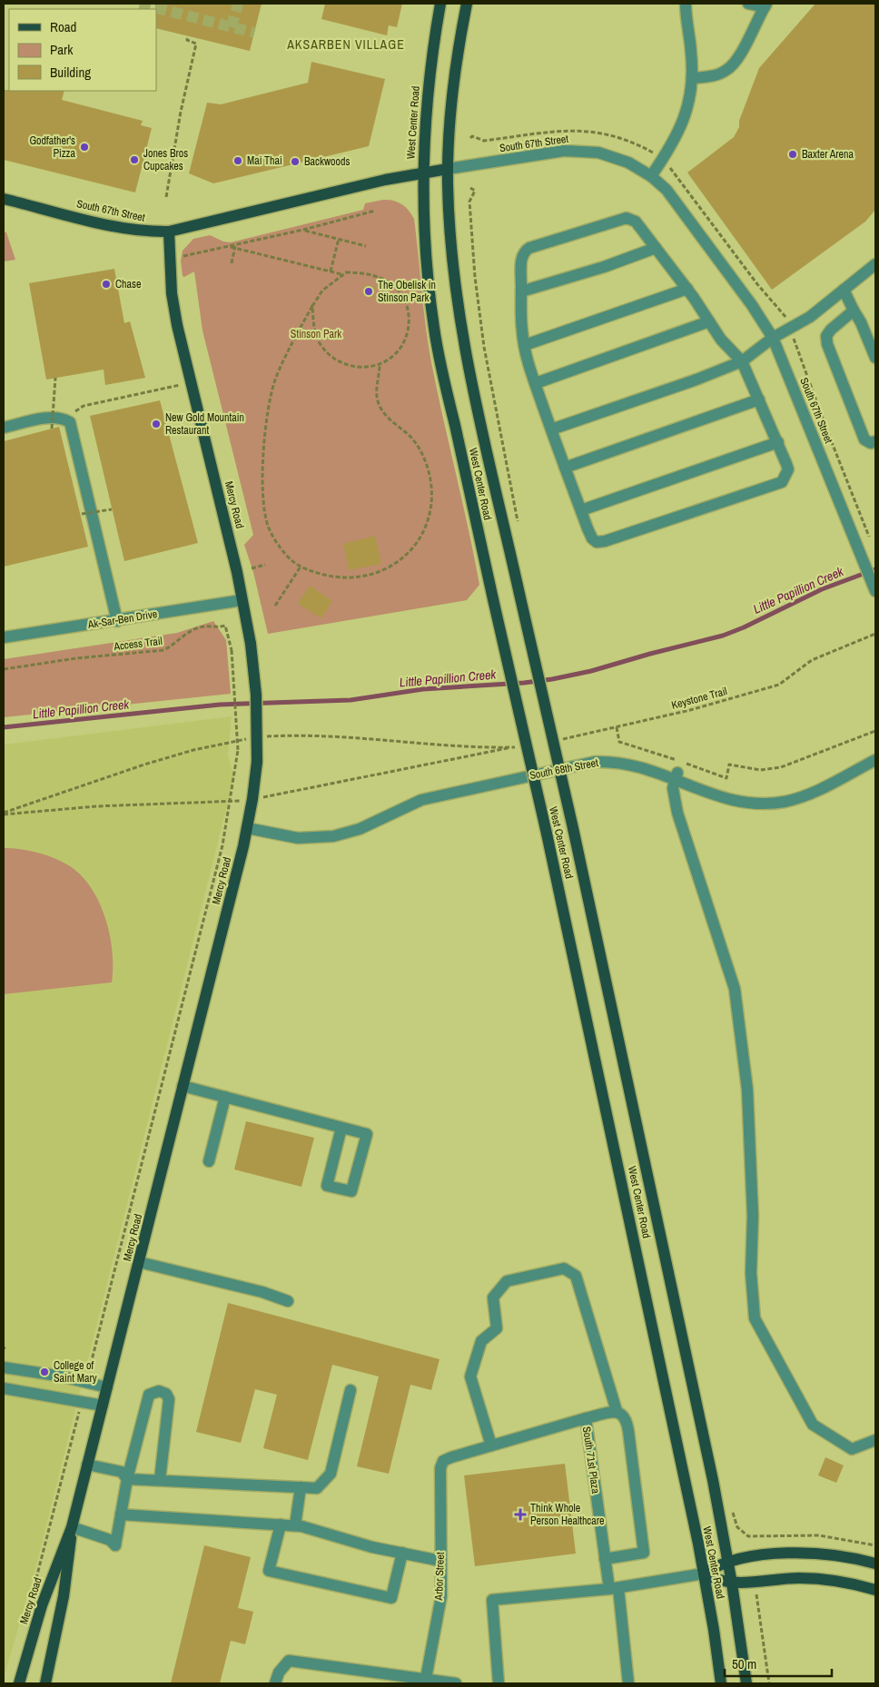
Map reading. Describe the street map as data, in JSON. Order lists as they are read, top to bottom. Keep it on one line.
{"streets":{"main road":["West Center Road","South 67th Street","Mercy Road"],"street":["Ak-Sar-Ben Drive","South 68th Street","South 71st Plaza","Arbor Street"],"path":["Access Trail","Keystone Trail"]},"crossings":[["West Center Road","South 67th Street"],["South 67th Street","Mercy Road"],["Mercy Road","Ak-Sar-Ben Drive"],["Mercy Road","South 68th Street"],["South 71st Plaza","Arbor Street"]],"districts":["AKSARBEN VILLAGE"],"water":["Little Papillion Creek"],"parks":["Stinson Park"],"places":{"other":["Godfather's Pizza","Baxter Arena","Jones Bros Cupcakes","Mai Thai","Backwoods","Chase","The Obelisk in Stinson Park","New Gold Mountain Restaurant","College of Saint Mary"],"health":["Think Whole Person Healthcare"]},"legend":["Road","Park","Building"],"scale_bar":"50 m"}
